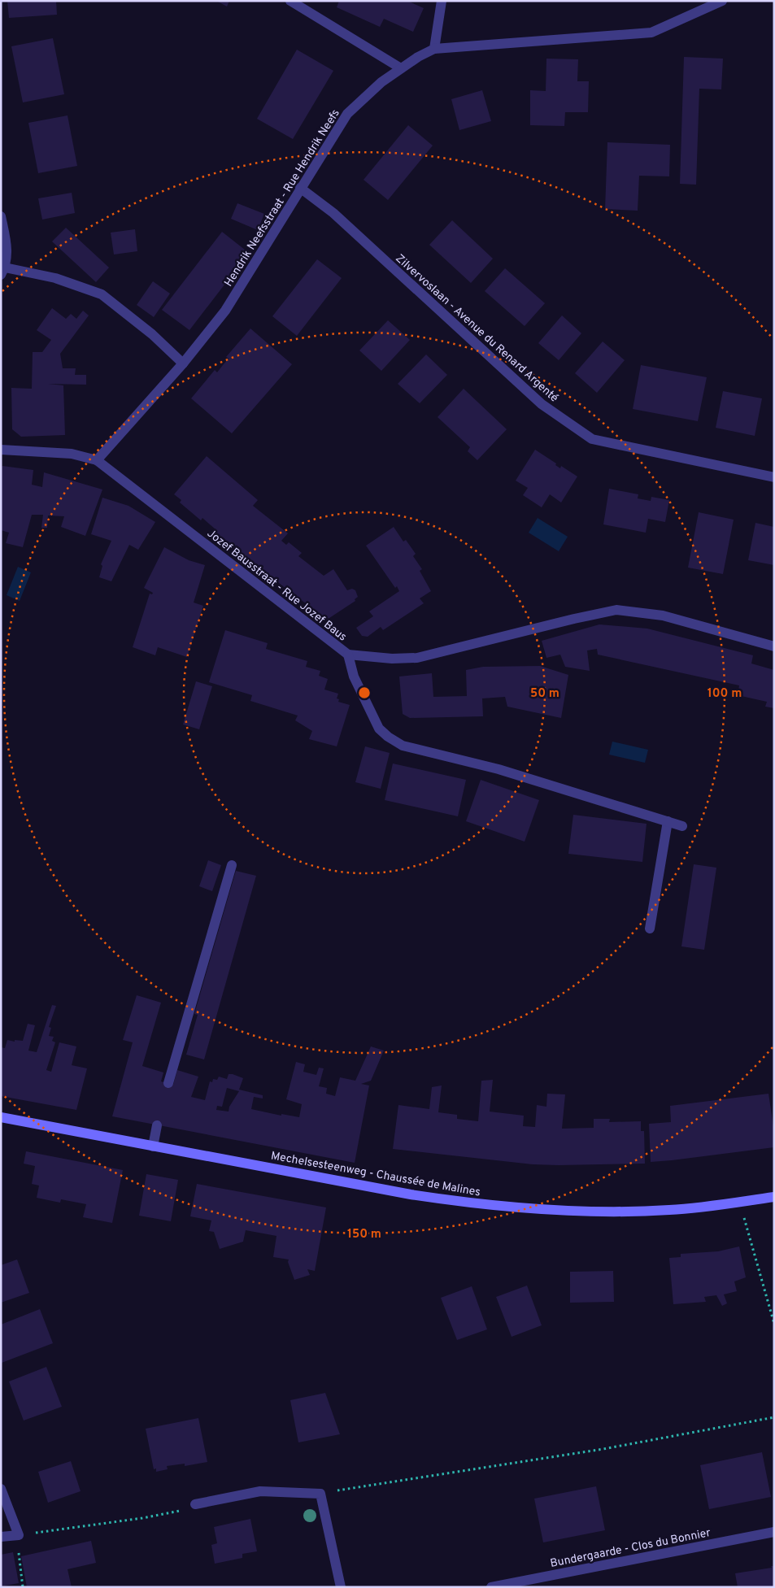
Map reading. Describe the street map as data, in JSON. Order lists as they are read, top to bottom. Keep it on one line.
{"streets":{"main road":["Mechelsesteenweg - Chaussée de Malines"],"street":["Hendrik Neefsstraat - Rue Hendrik Neefs","Zilvervoslaan - Avenue du Renard Argenté","Jozef Bausstraat - Rue Jozef Baus","Bundergaarde - Clos du Bonnier"]},"crossings":[["Hendrik Neefsstraat - Rue Hendrik Neefs","Zilvervoslaan - Avenue du Renard Argenté"],["Hendrik Neefsstraat - Rue Hendrik Neefs","Jozef Bausstraat - Rue Jozef Baus"]],"rings":["50 m","100 m","150 m"]}
